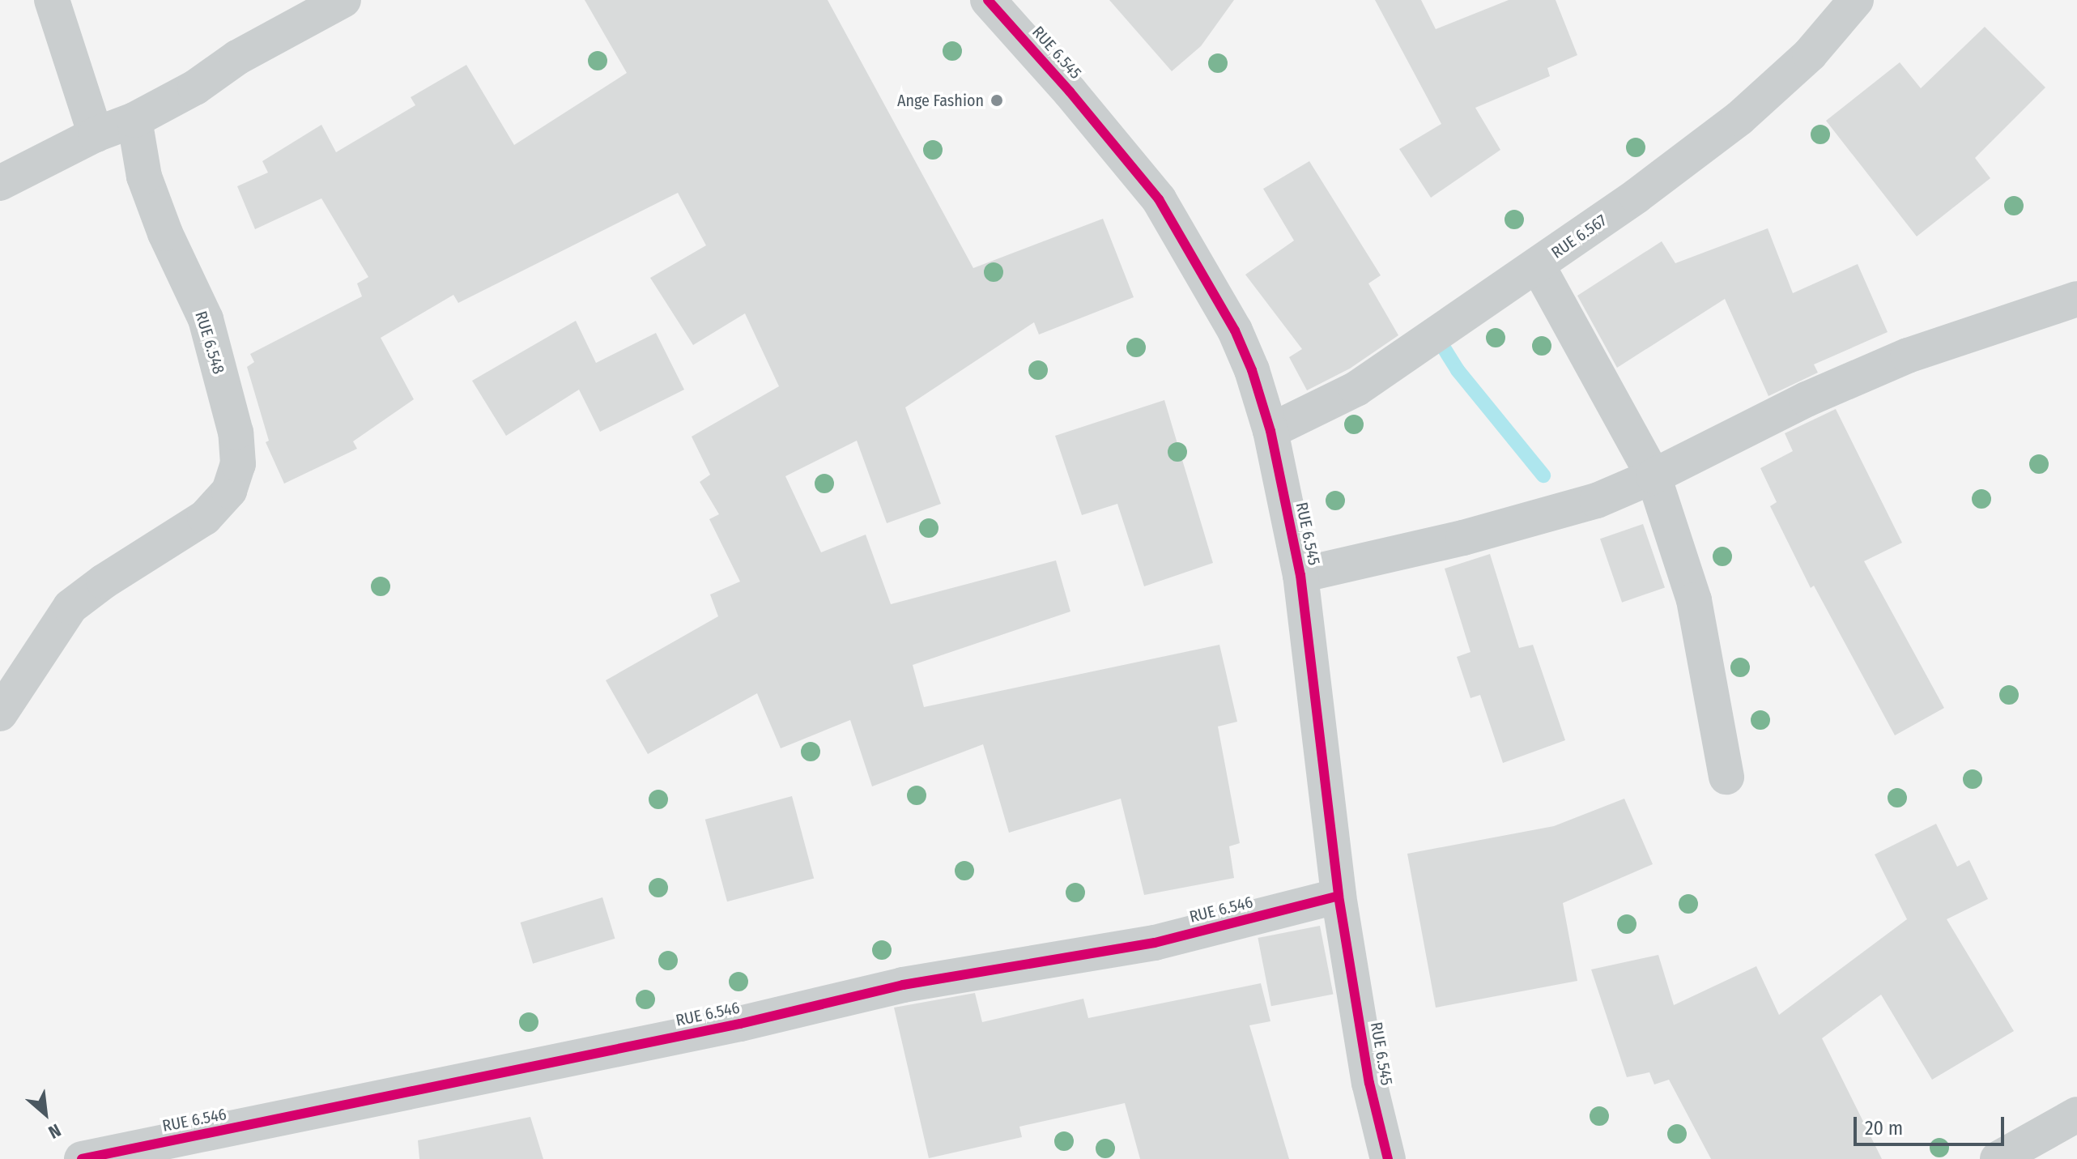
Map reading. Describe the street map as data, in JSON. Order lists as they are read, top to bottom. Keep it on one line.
{"streets":{"street":["RUE 6.545","RUE 6.567","RUE 6.548","RUE 6.546"]},"crossings":[["RUE 6.545","RUE 6.567"],["RUE 6.545","RUE 6.546"]],"places":["Ange Fashion"],"scale_bar":"20 m","north":"bottom right"}
